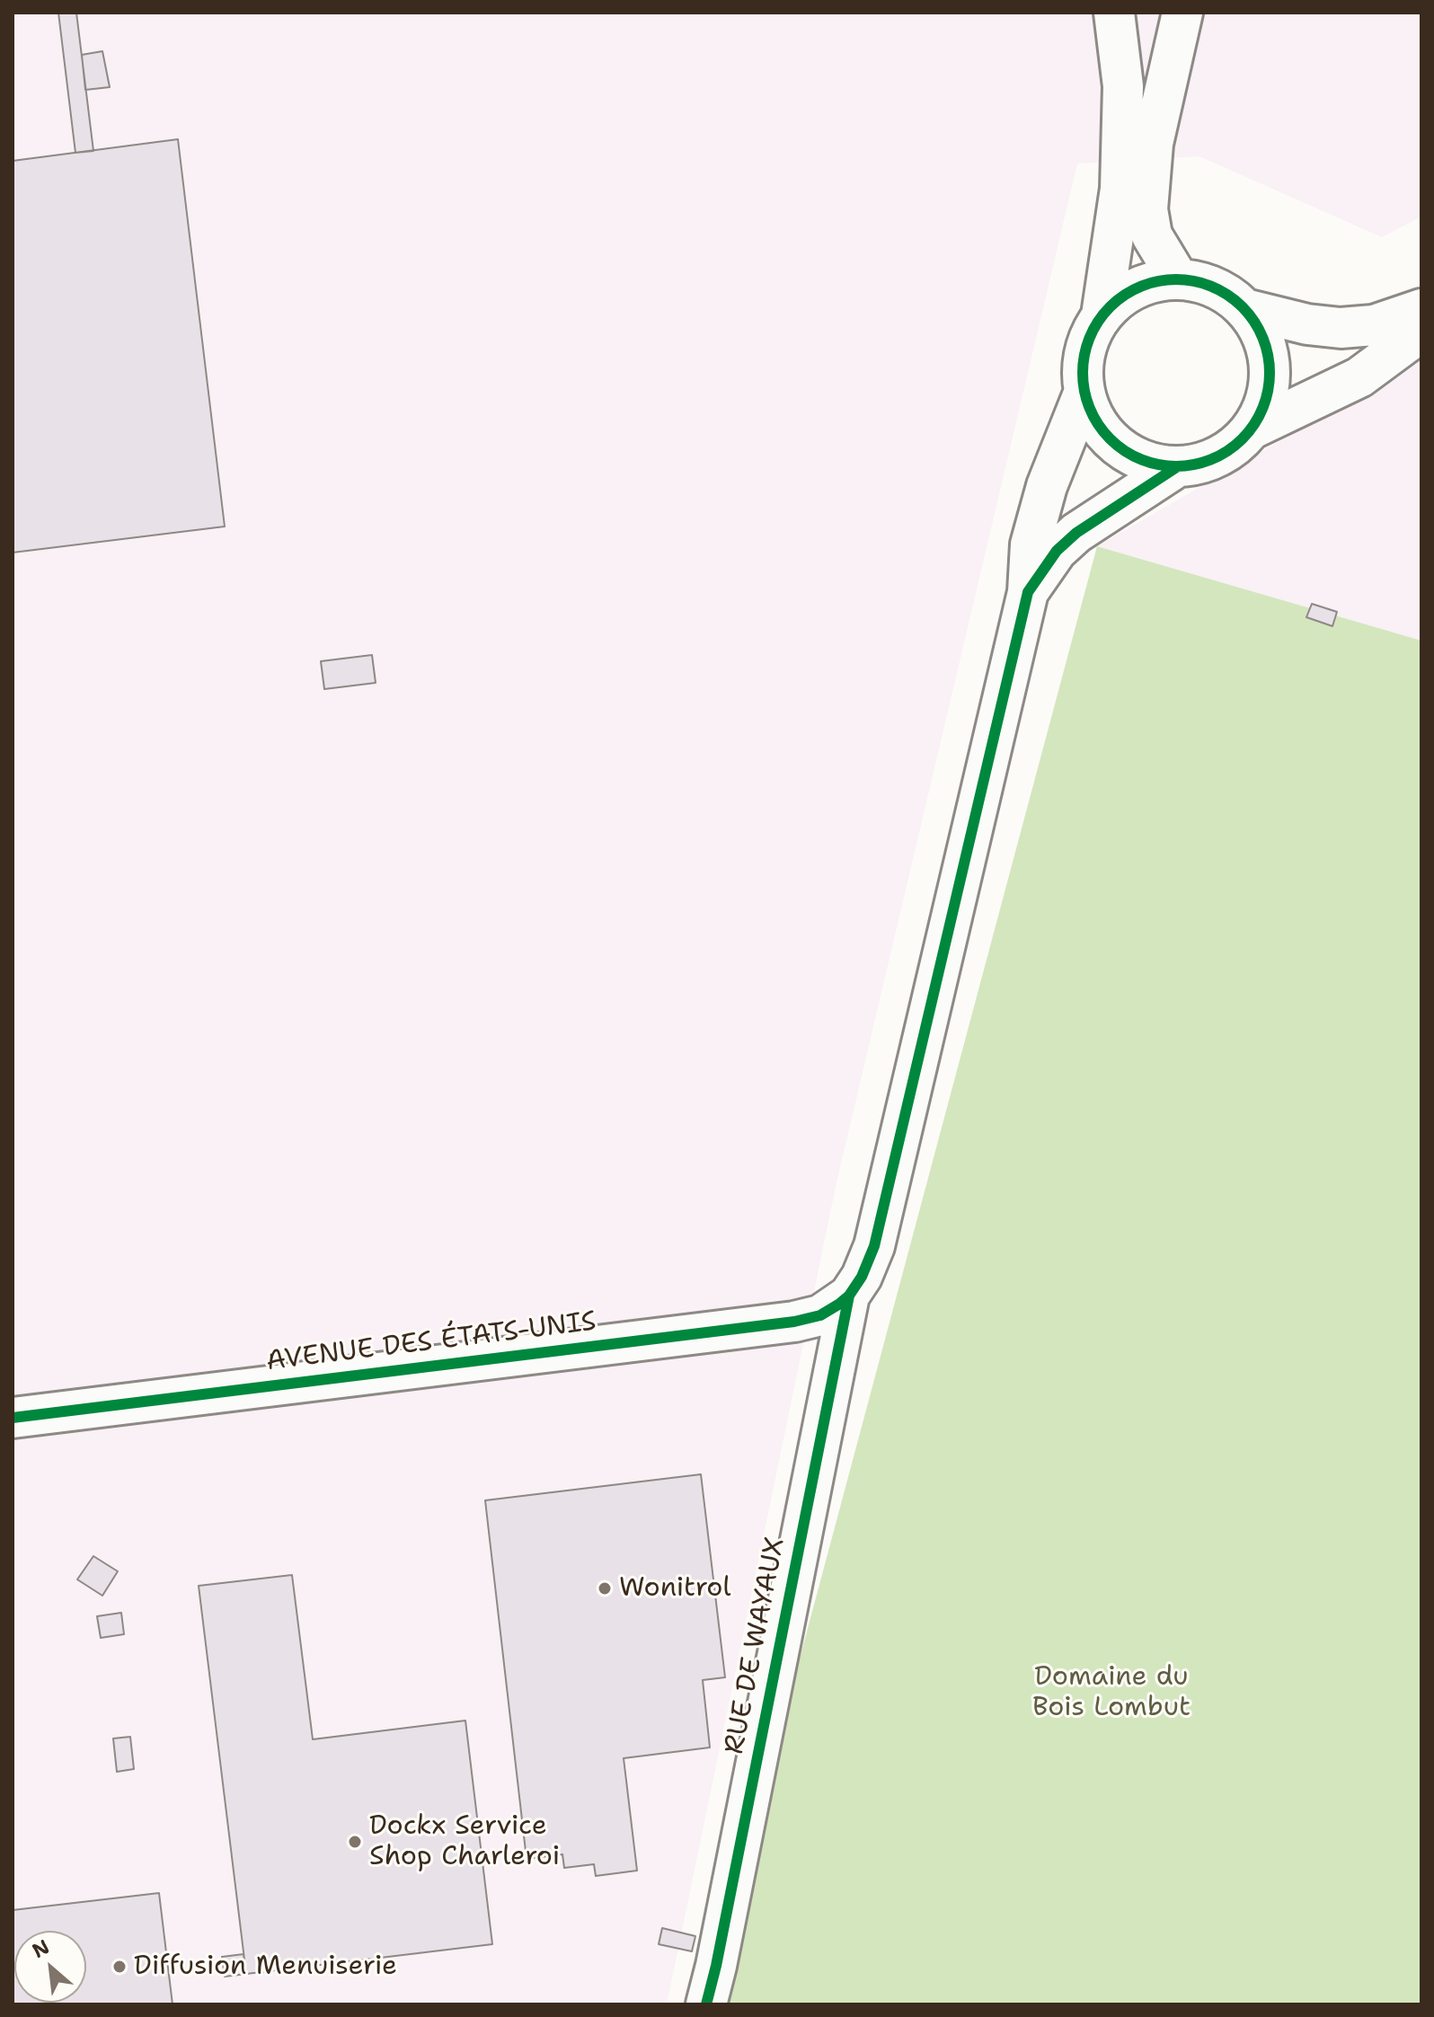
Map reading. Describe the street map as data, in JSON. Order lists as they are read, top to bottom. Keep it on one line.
{"streets":{"street":["AVENUE DES ÉTATS-UNIS","RUE DE WAYAUX"]},"crossings":[["AVENUE DES ÉTATS-UNIS","RUE DE WAYAUX"]],"parks":["Domaine du Bois Lombut"],"places":["Wonitrol","Dockx Service Shop Charleroi","Diffusion Menuiserie"],"north":"top left"}
